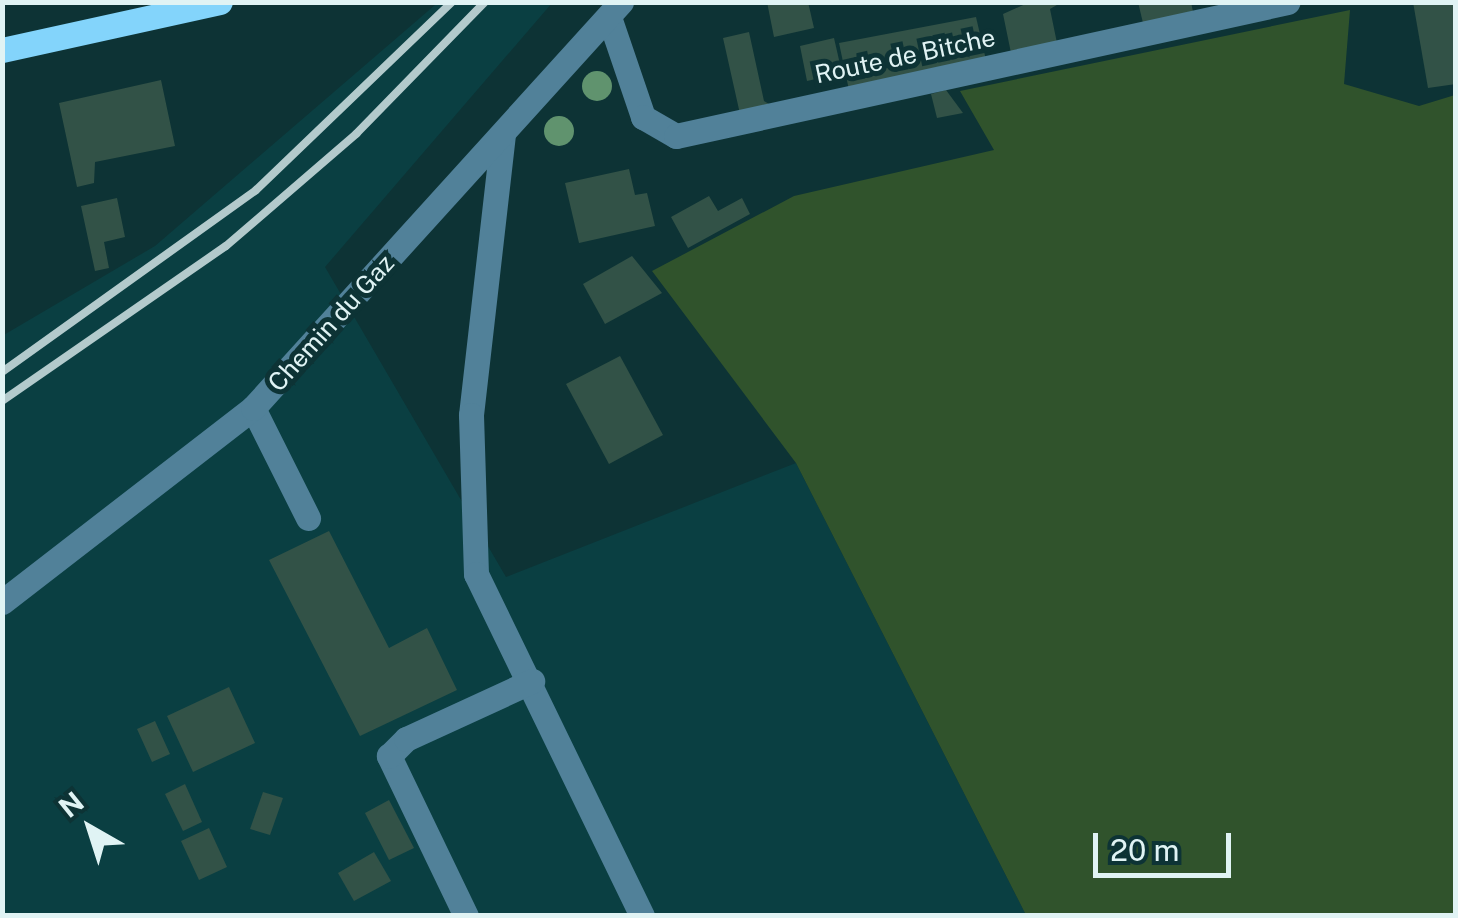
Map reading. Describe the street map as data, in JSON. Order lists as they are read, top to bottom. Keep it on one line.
{"streets":{"street":["Route de Bitche","Chemin du Gaz"]},"crossings":[["Route de Bitche","Chemin du Gaz"]],"scale_bar":"20 m","north":"top left"}
